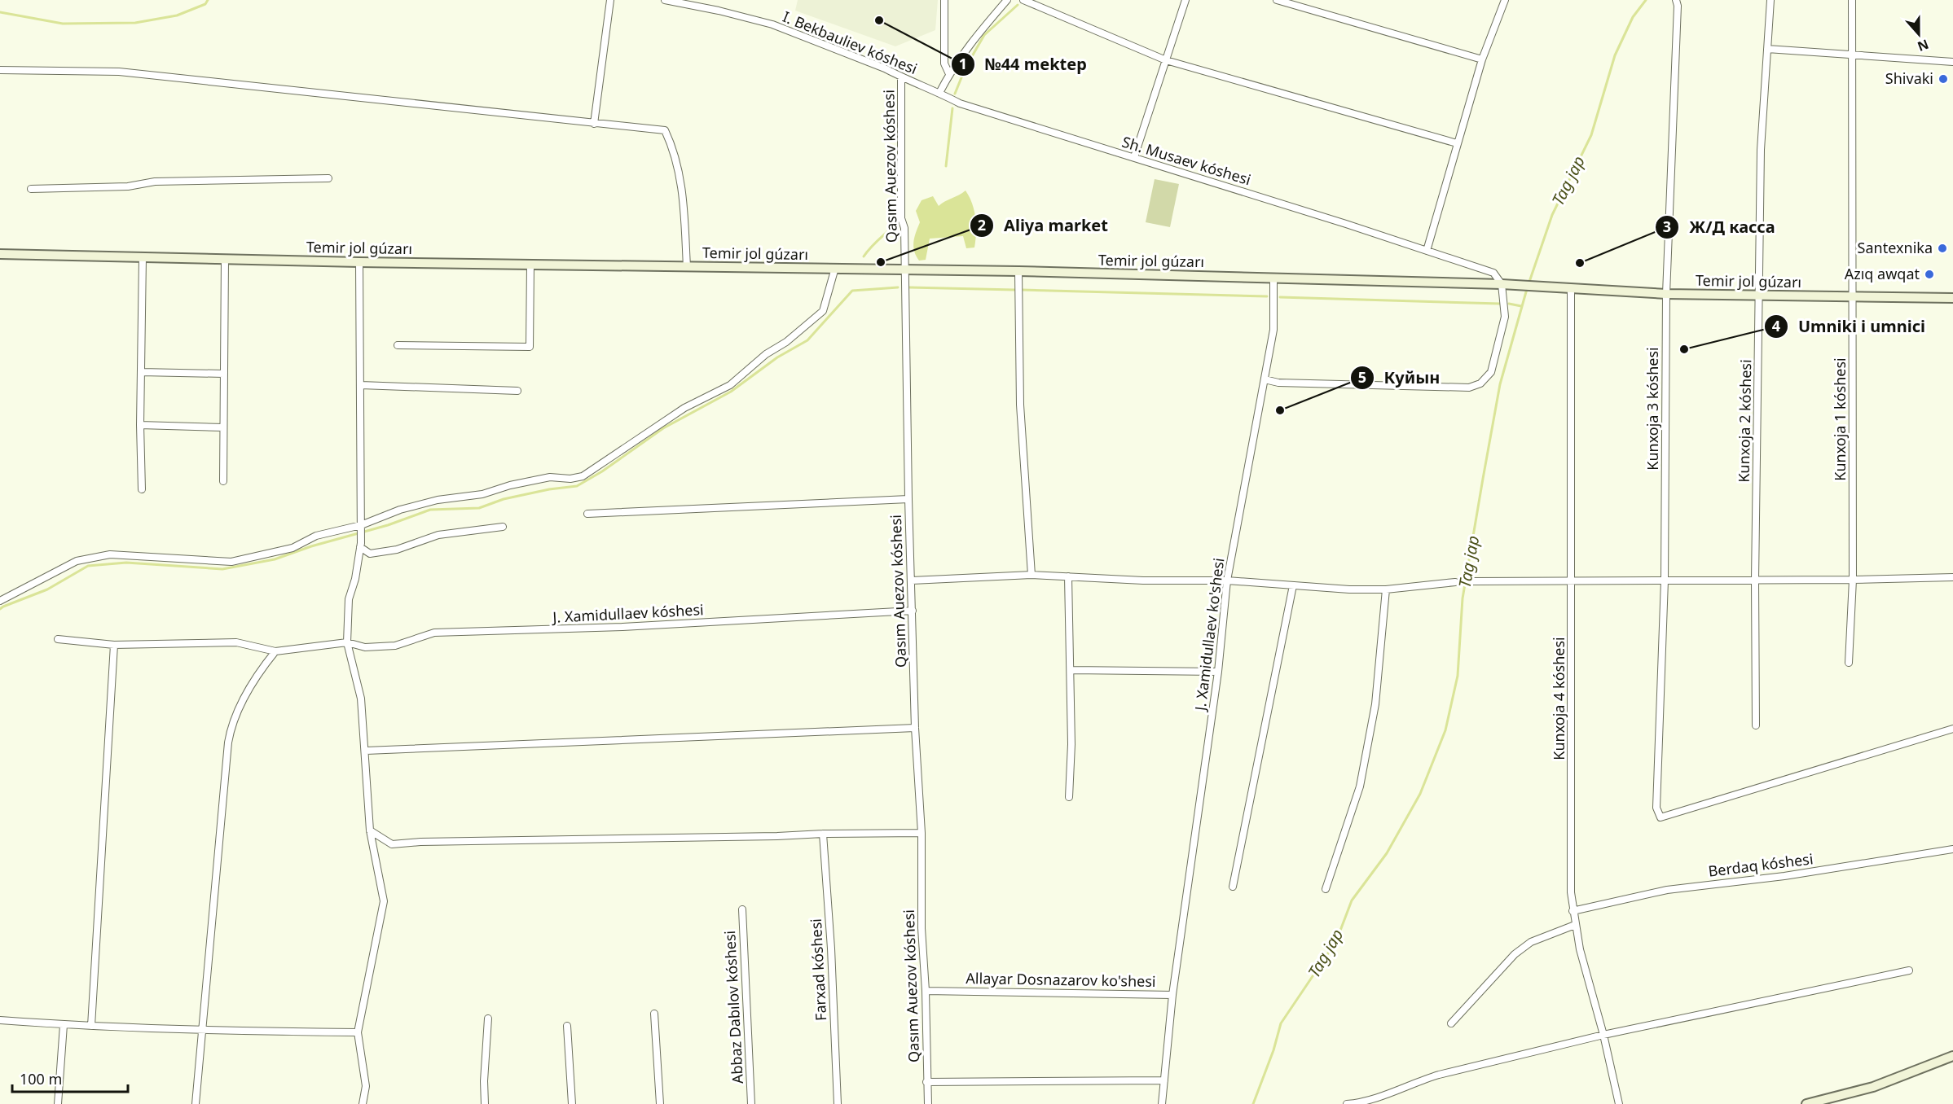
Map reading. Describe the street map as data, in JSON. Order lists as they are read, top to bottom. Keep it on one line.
{"streets":{"street":["I. Bekbauliev kóshesi","Sh. Musaev kóshesi","Qasım Auezov kóshesi","Temir jol gúzarı","Kunxoja 3 kóshesi","Kunxoja 1 kóshesi","Kunxoja 2 kóshesi","J. Xamidullaev kóshesi","J. Xamidullaev ko'shesi","Kunxoja 4 kóshesi","Berdaq kóshesi","Farxad kóshesi","Allayar Dosnazarov ko'shesi","Abbaz Dabılov kóshesi"]},"crossings":[["I. Bekbauliev kóshesi","Sh. Musaev kóshesi"],["I. Bekbauliev kóshesi","Qasım Auezov kóshesi"],["Sh. Musaev kóshesi","Temir jol gúzarı"],["Qasım Auezov kóshesi","Temir jol gúzarı"],["Qasım Auezov kóshesi","J. Xamidullaev kóshesi"],["Qasım Auezov kóshesi","Allayar Dosnazarov ko'shesi"],["Temir jol gúzarı","Kunxoja 3 kóshesi"],["Temir jol gúzarı","Kunxoja 1 kóshesi"],["Temir jol gúzarı","Kunxoja 2 kóshesi"],["Temir jol gúzarı","J. Xamidullaev ko'shesi"],["Temir jol gúzarı","Kunxoja 4 kóshesi"],["J. Xamidullaev ko'shesi","Allayar Dosnazarov ko'shesi"],["Kunxoja 4 kóshesi","Berdaq kóshesi"]],"water":["Tag jap"],"places":["№44 mektep","Shivaki","Santexnika","Aliya market","Ж/Д касса","Azıq awqat","Umniki i umnici","Куйын"],"scale_bar":"100 m","north":"bottom"}
